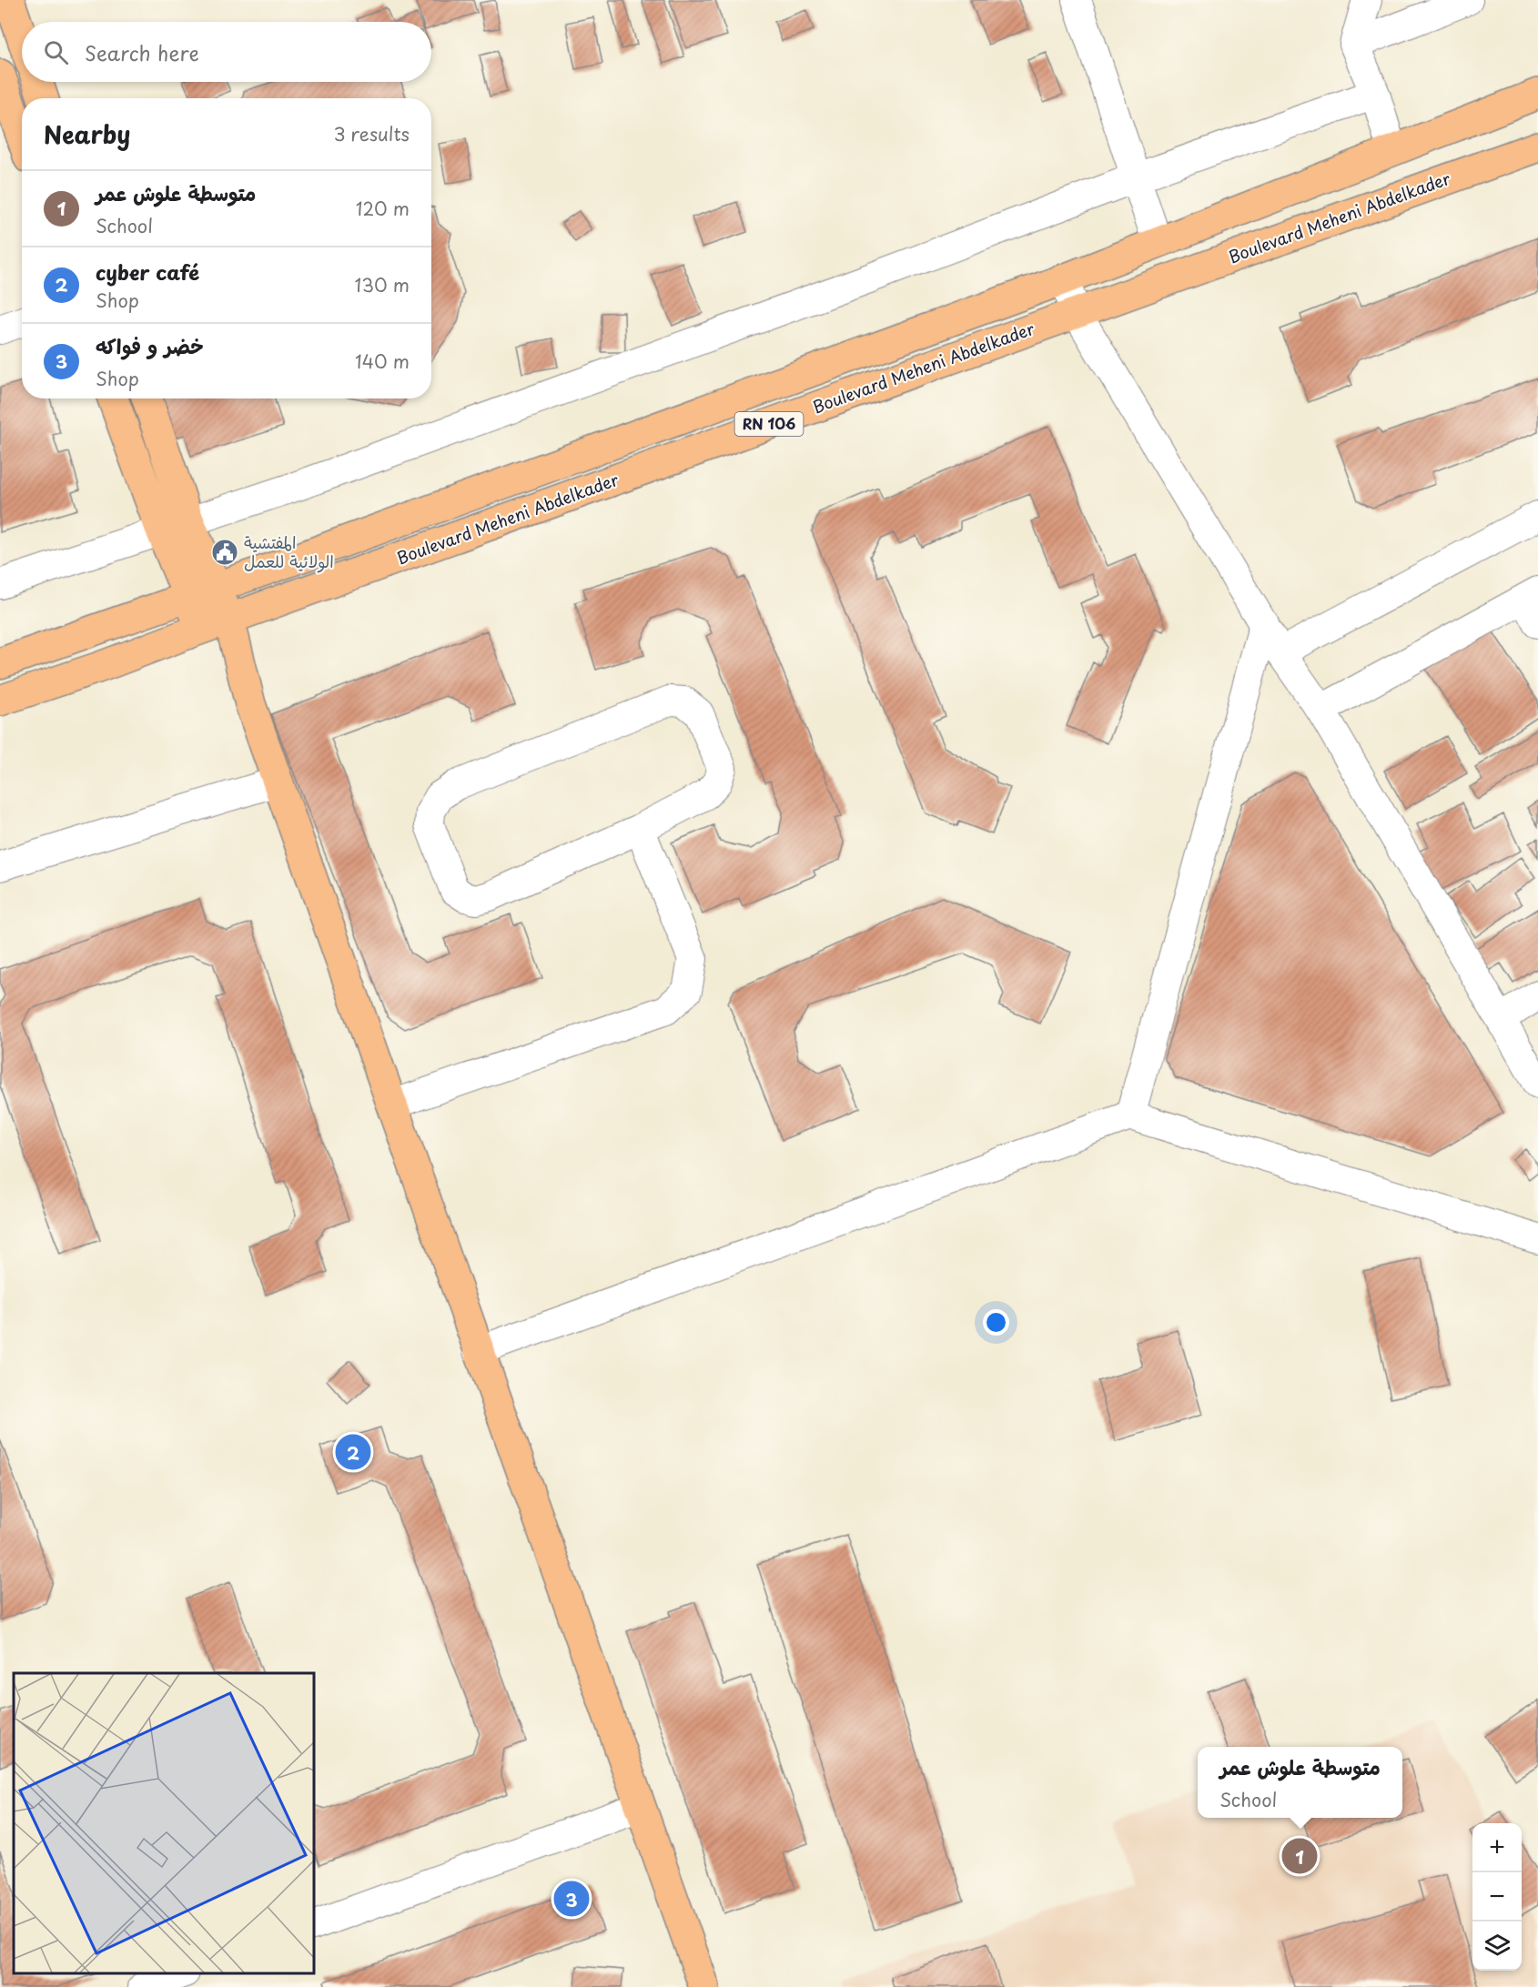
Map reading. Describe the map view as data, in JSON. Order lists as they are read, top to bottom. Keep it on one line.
{"streets":{"main road":["Boulevard Meheni Abdelkader","RN 106"]},"places":{"public building":["المفتشية الولائية للعمل"]},"page":{"search":"Search here","heading":["Nearby","3 results"],"list":[{"mark":"1","name":"متوسطة علوش عمر","note":"School","value":"120 m"},{"mark":"2","name":"cyber café","note":"Shop","value":"130 m"},{"mark":"3","name":"خضر و فواكه","note":"Shop","value":"140 m"}],"pins":["2","1","3"],"popup":["متوسطة علوش عمر","School"],"map_buttons":["+","−"]}}
